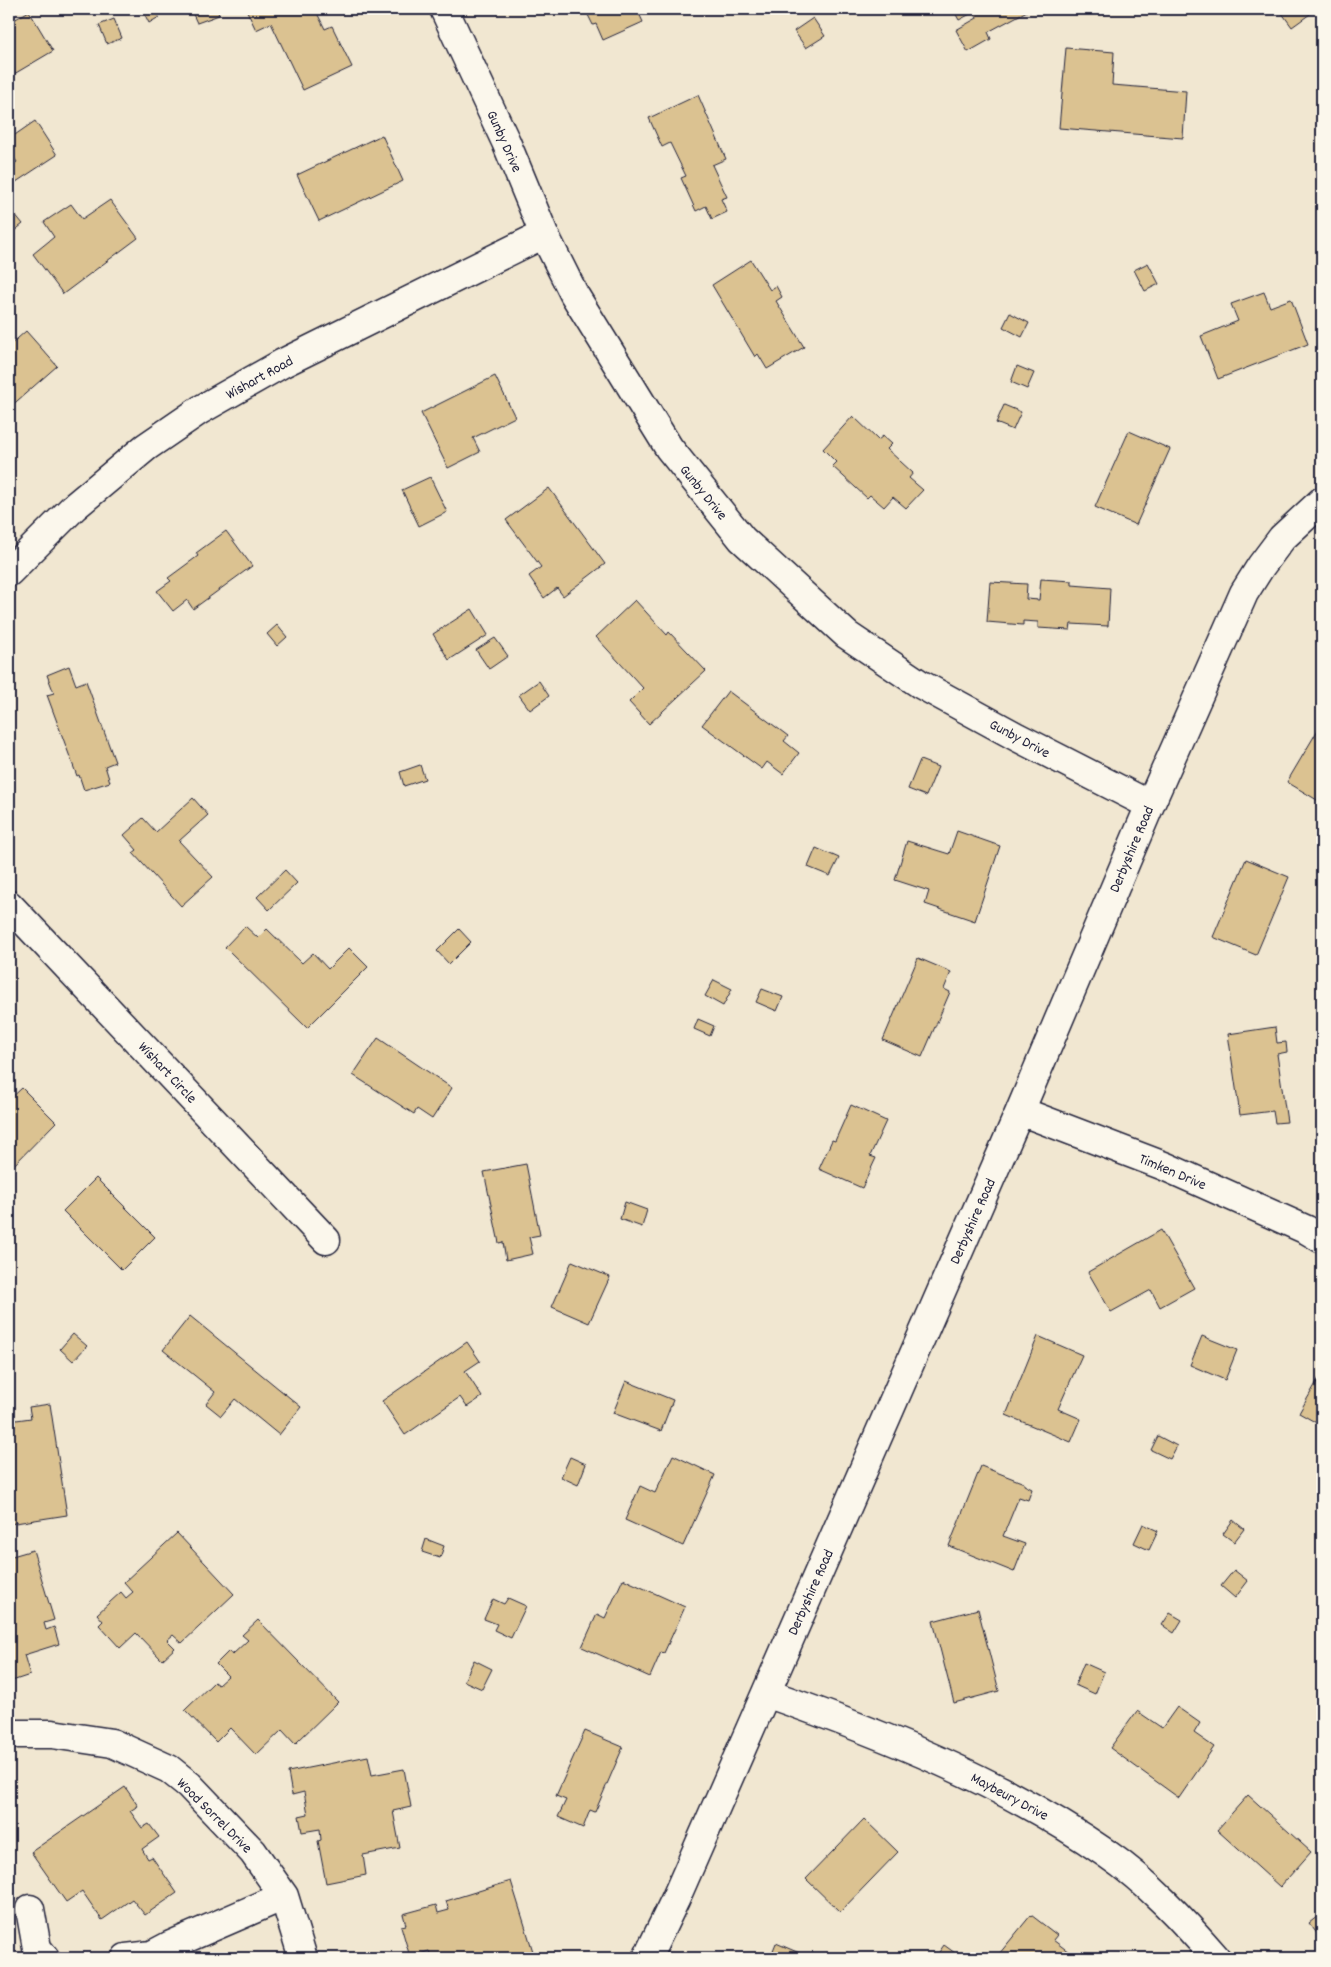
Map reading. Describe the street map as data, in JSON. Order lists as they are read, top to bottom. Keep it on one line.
{"streets":{"street":["Gunby Drive","Wishart Road","Derbyshire Road","Wishart Circle","Timken Drive","Maybeury Drive","Wood Sorrel Drive"]},"crossings":[["Gunby Drive","Wishart Road"],["Gunby Drive","Derbyshire Road"],["Derbyshire Road","Timken Drive"],["Derbyshire Road","Maybeury Drive"]]}
